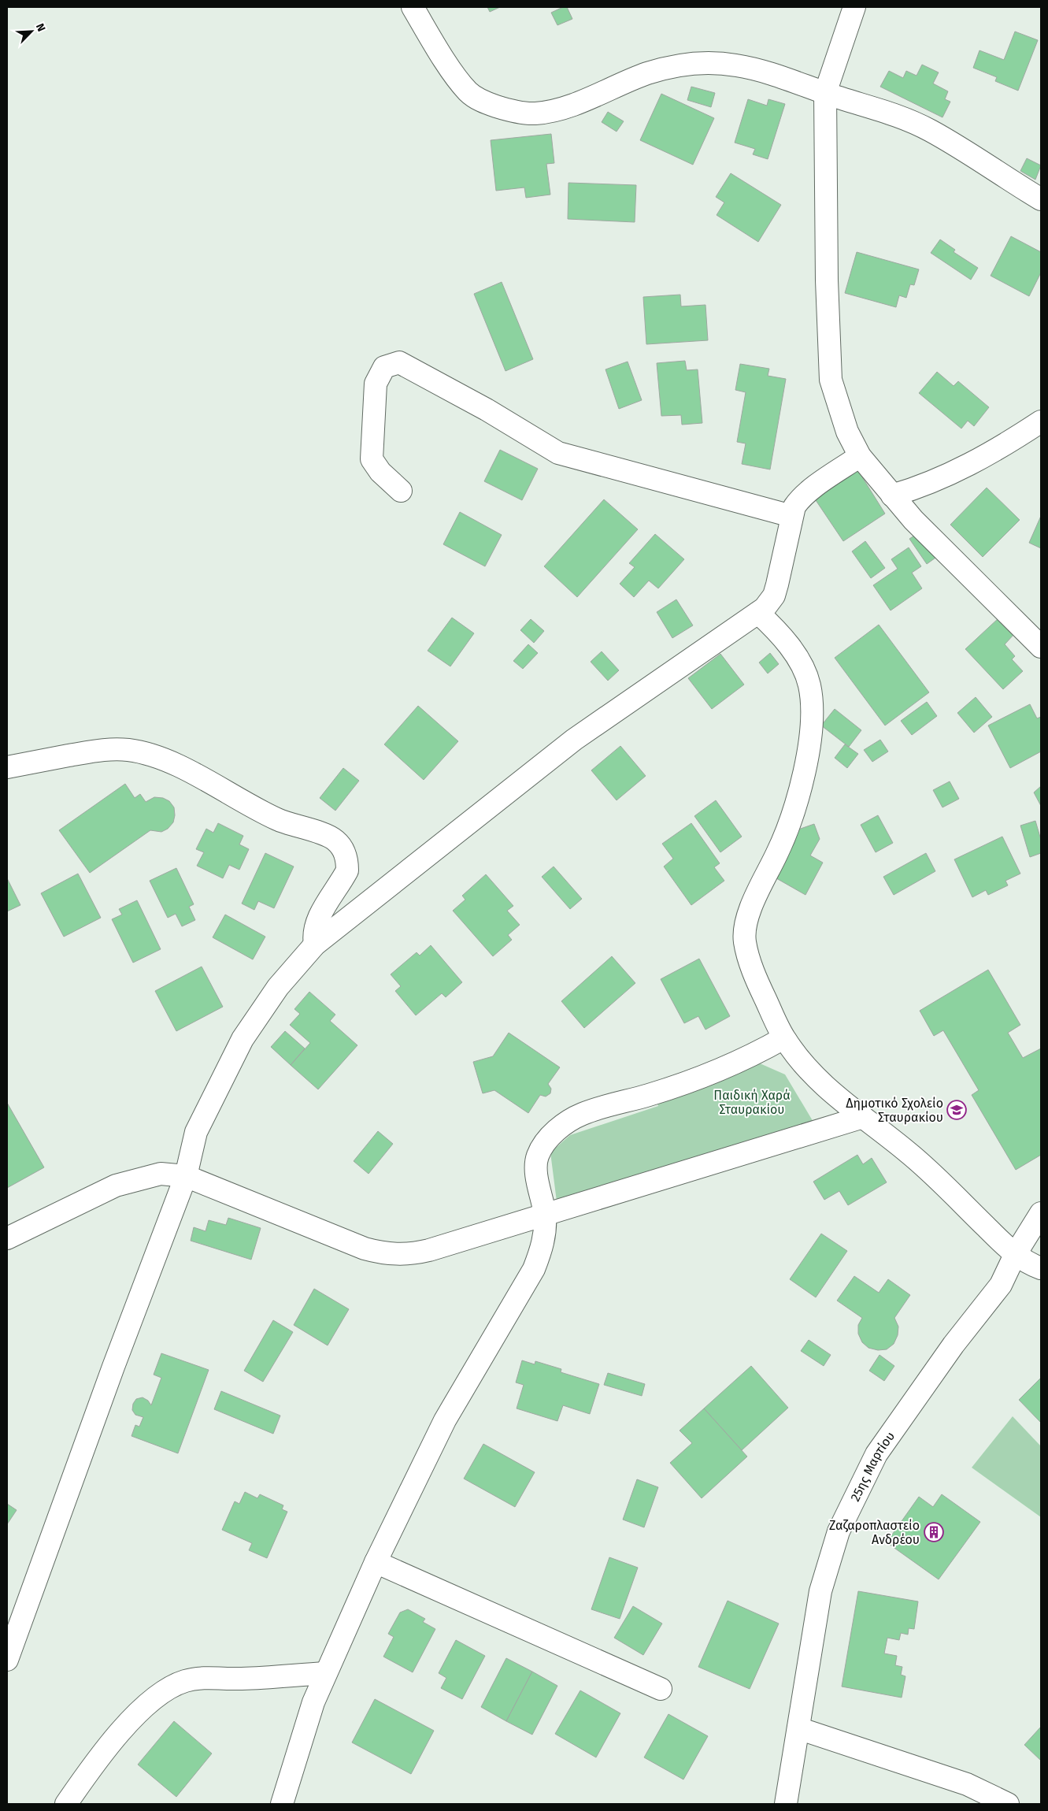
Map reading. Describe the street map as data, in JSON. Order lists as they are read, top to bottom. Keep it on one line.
{"streets":{"street":["25ης Μαρτίου"]},"parks":["Παιδική Χαρά Σταυρακίου"],"places":{"school or university":["Δημοτικό Σχολείο Σταυρακίου"],"building":["Ζαζαροπλαστείο Ανδρέου"]},"north":"top right"}
